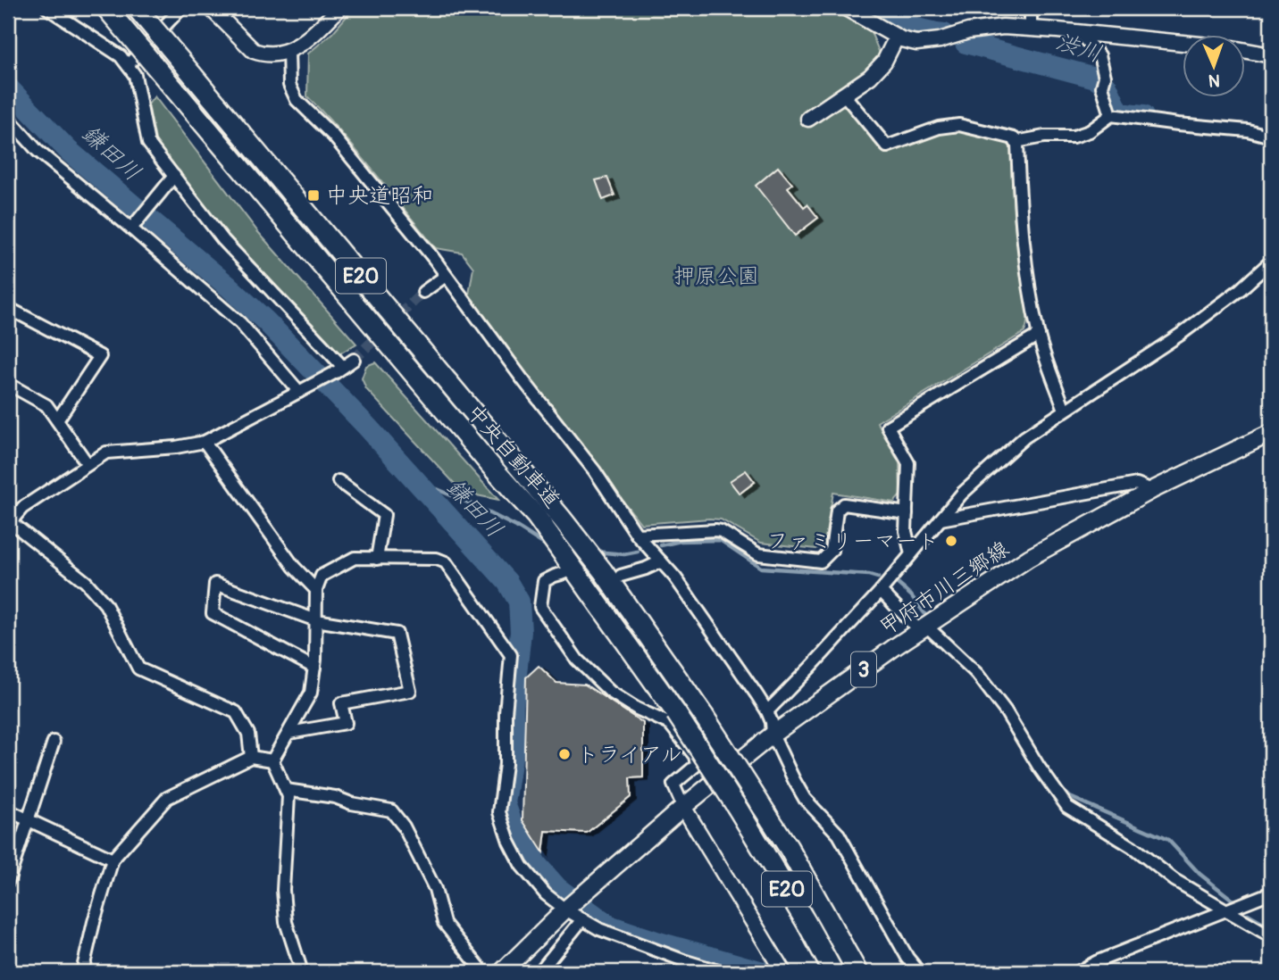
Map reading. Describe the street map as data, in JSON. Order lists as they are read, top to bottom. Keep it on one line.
{"streets":{"highway":["E20","中央自動車道"],"main road":["甲府市川三郷線","3"]},"water":["渋川","鎌田川"],"parks":["押原公園"],"places":{"transit":["中央道昭和"],"other":["ファミリーマート","トライアル"]},"north":"bottom"}
